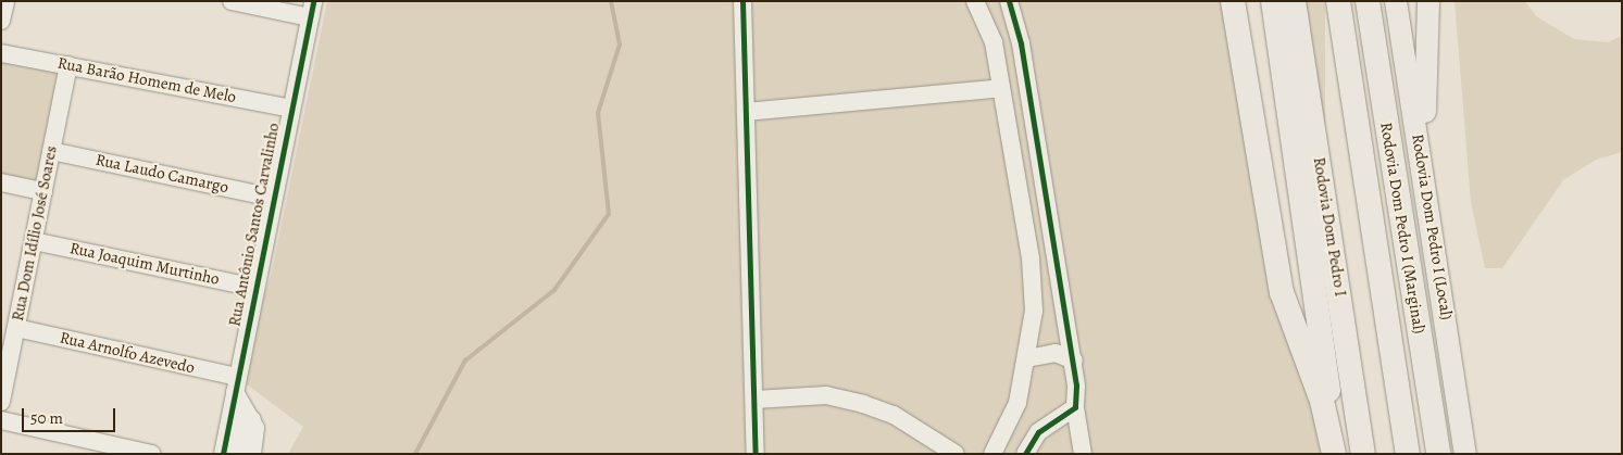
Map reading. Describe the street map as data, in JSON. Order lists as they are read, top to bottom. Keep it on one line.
{"streets":{"highway":["Rodovia Dom Pedro I","Rodovia Dom Pedro I (Marginal)"],"main road":["Rodovia Dom Pedro I (Local)"],"street":["Rua Barão Homem de Melo","Rua Laudo Camargo","Rua Antônio Santos Carvalinho","Rua Dom Idílio José Soares","Rua Joaquim Murtinho","Rua Arnolfo Azevedo"]},"crossings":[["Rua Barão Homem de Melo","Rua Antônio Santos Carvalinho"],["Rua Barão Homem de Melo","Rua Dom Idílio José Soares"],["Rua Laudo Camargo","Rua Antônio Santos Carvalinho"],["Rua Laudo Camargo","Rua Dom Idílio José Soares"],["Rua Antônio Santos Carvalinho","Rua Joaquim Murtinho"],["Rua Antônio Santos Carvalinho","Rua Arnolfo Azevedo"],["Rua Dom Idílio José Soares","Rua Joaquim Murtinho"],["Rua Dom Idílio José Soares","Rua Arnolfo Azevedo"]],"scale_bar":"50 m"}
